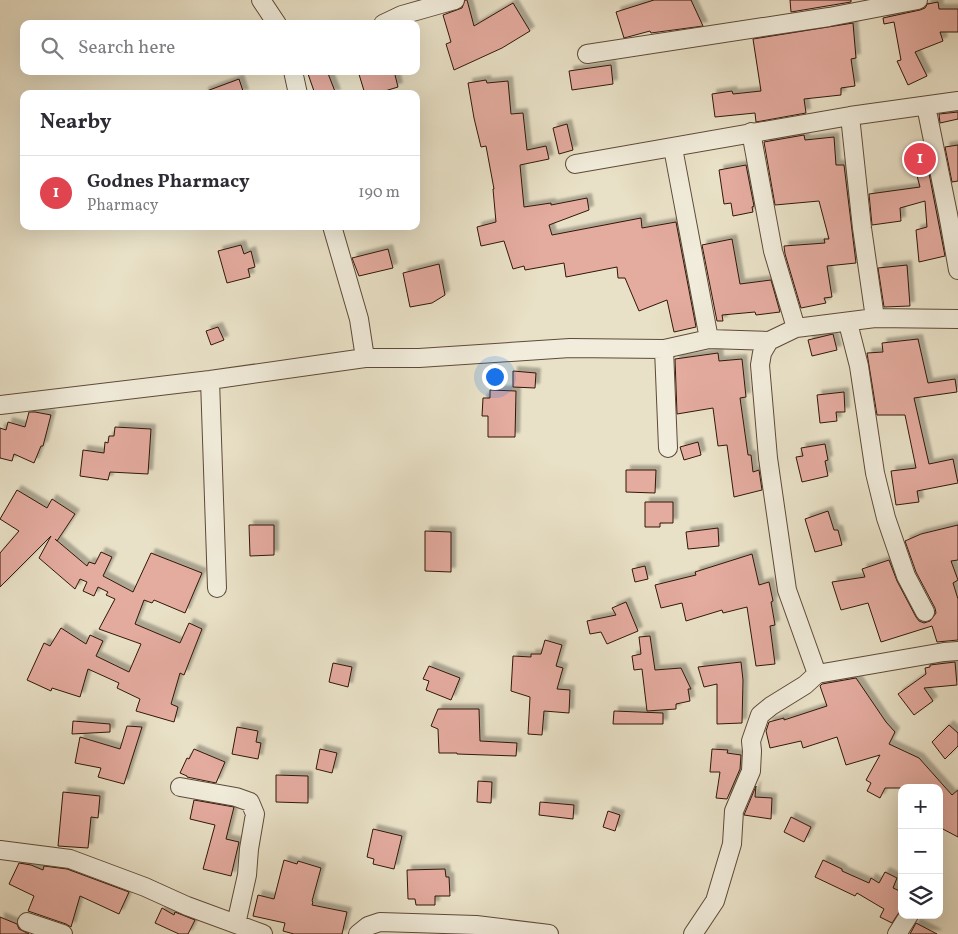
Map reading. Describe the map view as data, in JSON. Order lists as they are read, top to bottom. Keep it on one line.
{"page":{"search":"Search here","heading":"Nearby","pins":"1","list":[{"mark":"1","name":"Godnes Pharmacy","note":"Pharmacy","value":"190 m"}],"map_buttons":["+","−"]}}
